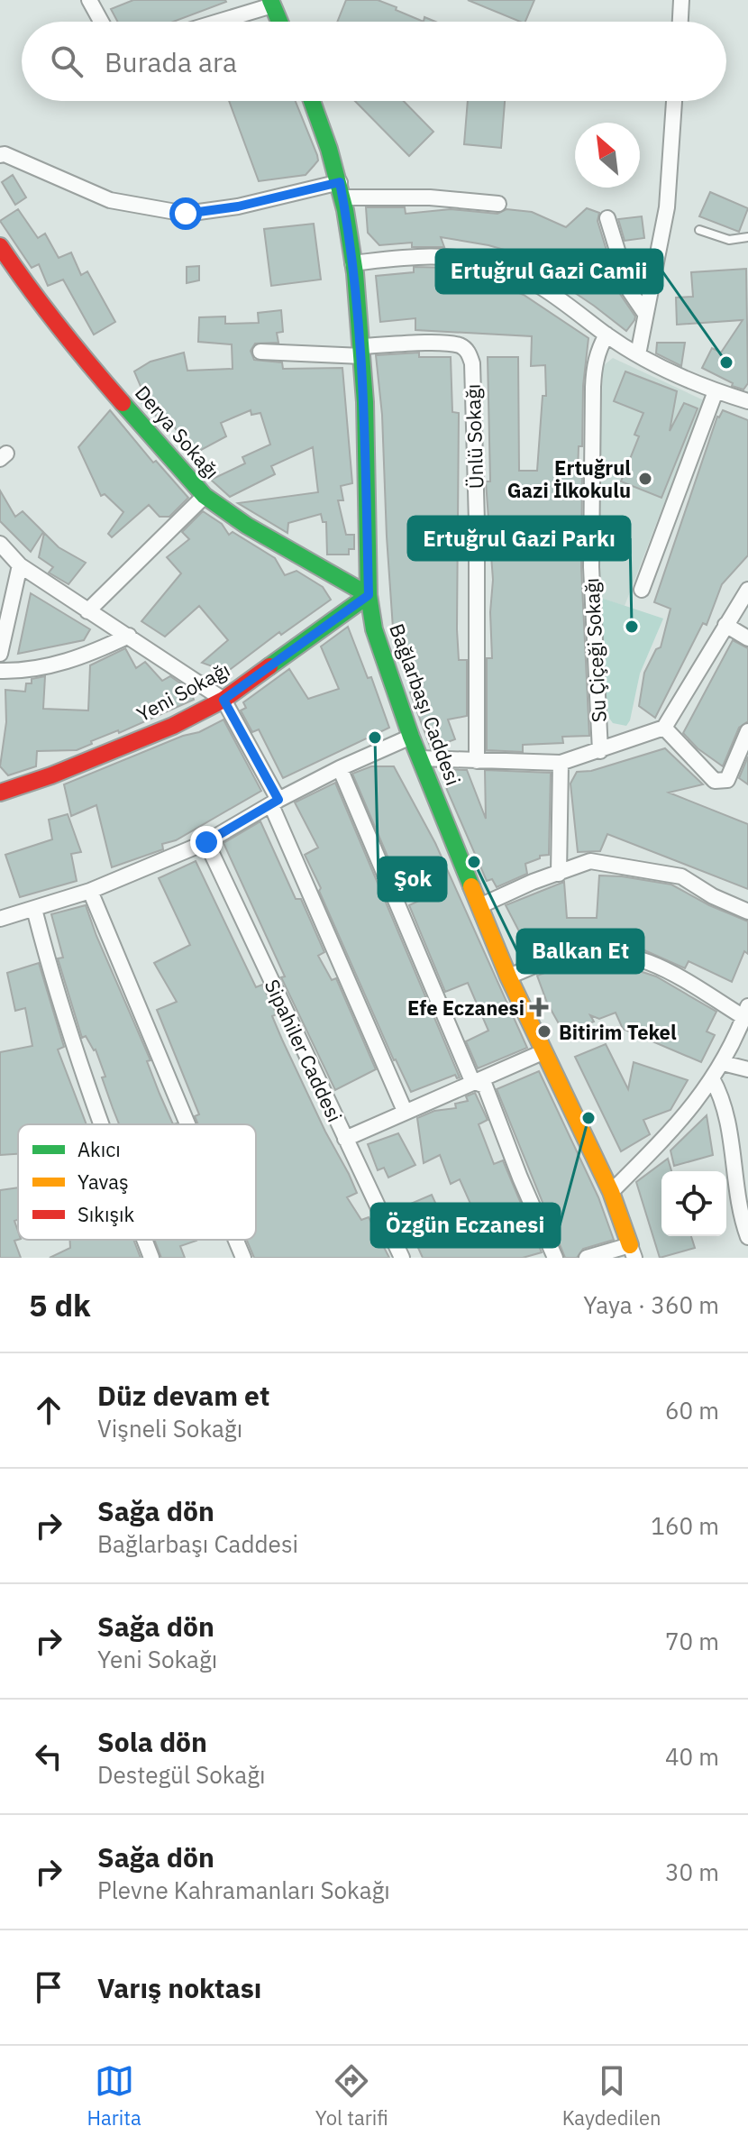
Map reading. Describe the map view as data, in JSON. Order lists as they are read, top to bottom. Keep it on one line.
{"streets":{"street":["Derya Sokağı","Ünlü Sokağı","Su Çiçeği Sokağı","Yeni Sokağı","Bağlarbaşı Caddesi","Sipahiler Caddesi"]},"crossings":[["Derya Sokağı","Yeni Sokağı"],["Derya Sokağı","Bağlarbaşı Caddesi"],["Ünlü Sokağı","Bağlarbaşı Caddesi"],["Yeni Sokağı","Bağlarbaşı Caddesi"]],"places":{"other":["Ertuğrul Gazi Camii","Ertuğrul Gazi İlkokulu","Ertuğrul Gazi Parkı","Şok","Balkan Et","Bitirim Tekel","Özgün Eczanesi"],"health":["Efe Eczanesi"]},"legend":["Akıcı","Yavaş","Sıkışık"],"north":"top left","page":{"search":"Burada ara","heading":["5 dk","Yaya · 360 m"],"list":[["Düz devam et","Vişneli Sokağı","60 m"],["Sağa dön","Bağlarbaşı Caddesi","160 m"],["Sağa dön","Yeni Sokağı","70 m"],["Sola dön","Destegül Sokağı","40 m"],["Sağa dön","Plevne Kahramanları Sokağı","30 m"],"Varış noktası"],"nav":["Harita","Yol tarifi","Kaydedilen"]}}
